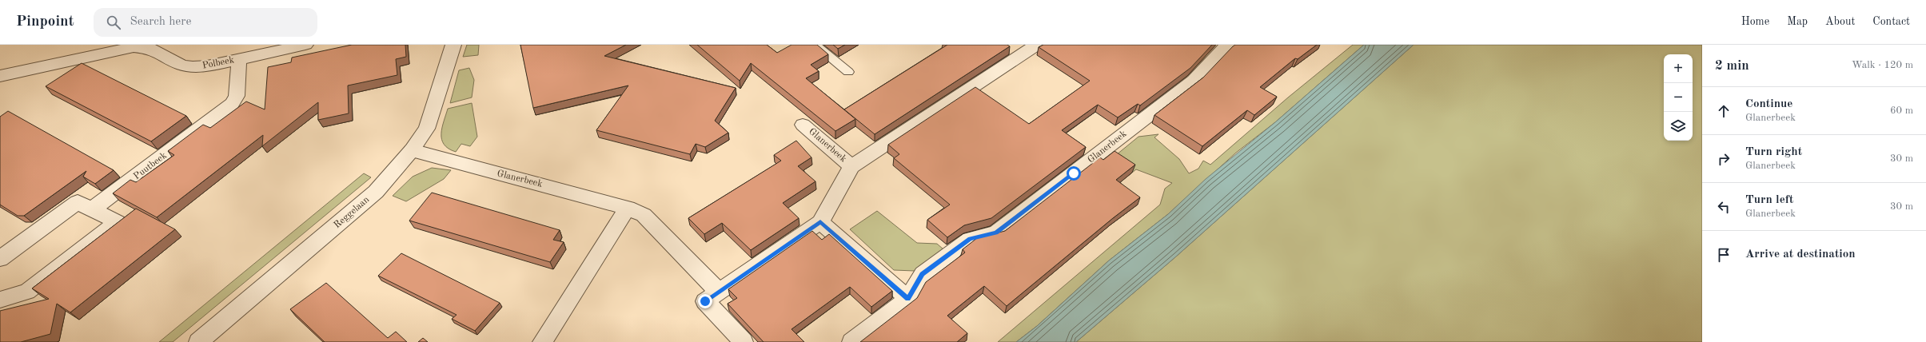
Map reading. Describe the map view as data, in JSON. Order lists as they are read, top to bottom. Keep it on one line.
{"streets":{"street":["Polbeek","Glanerbeek","Puutbeek","Reggelaan"]},"crossings":[["Polbeek","Puutbeek"],["Glanerbeek","Reggelaan"]],"page":{"header":"Pinpoint","search":"Search here","nav":["Home","Map","About","Contact"],"heading":["2 min","Walk · 120 m"],"map_buttons":["+","−"],"list":[["Continue","Glanerbeek","60 m"],["Turn right","Glanerbeek","30 m"],["Turn left","Glanerbeek","30 m"],"Arrive at destination"]}}
